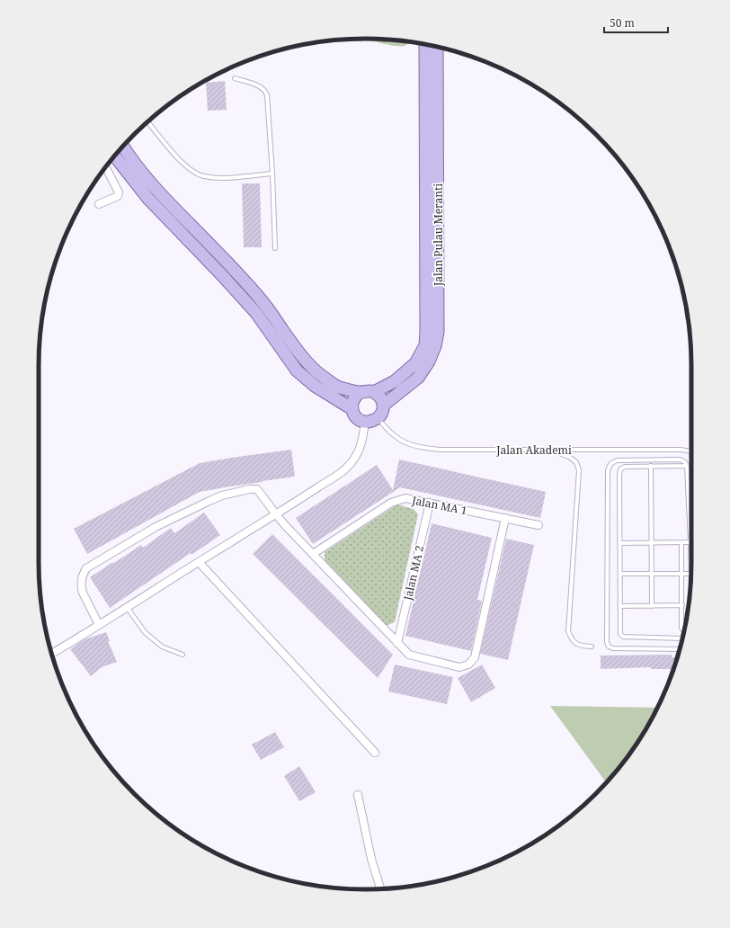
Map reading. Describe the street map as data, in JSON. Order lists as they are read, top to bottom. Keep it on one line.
{"streets":{"main road":["Jalan Pulau Meranti"],"street":["Jalan MA 1","Jalan MA 2"],"lane":["Jalan Akademi"]},"crossings":[["Jalan Pulau Meranti","Jalan Akademi"],["Jalan MA 1","Jalan MA 2"]],"scale_bar":"50 m"}
